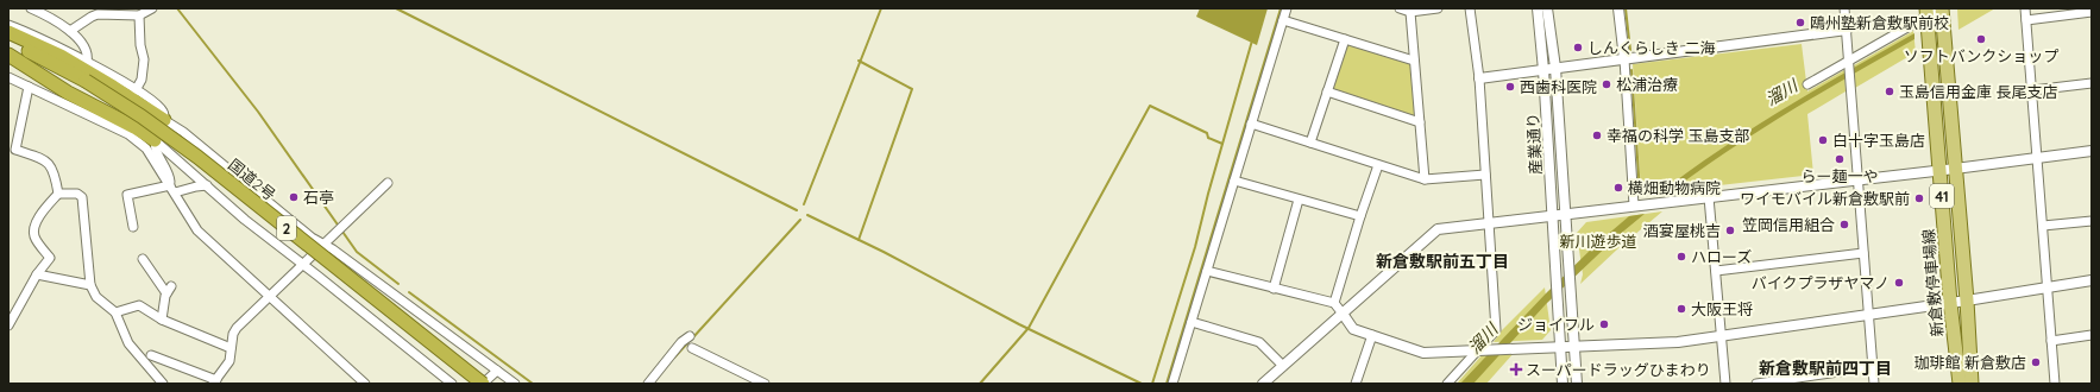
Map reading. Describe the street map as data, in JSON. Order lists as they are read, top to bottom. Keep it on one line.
{"streets":{"highway":["国道2号","2"],"main road":["41","新倉敷停車場線"],"street":["産業通り"]},"districts":["新倉敷駅前五丁目","新倉敷駅前四丁目"],"water":["溜川"],"parks":["新川遊歩道"],"places":{"other":["鴎州塾新倉敷駅前校","ソフトバンクショップ","しんくらしき 二海","松浦治療","西歯科医院","玉島信用金庫 長尾支店","幸福の科学 玉島支部","白十字玉島店","らー麺一や","横畑動物病院","石亭","ワイモバイル新倉敷駅前","笠岡信用組合","酒宴屋桃吉","ハローズ","バイクプラザヤマノ","大阪王将","ジョイフル","珈琲館 新倉敷店"],"health":["スーパードラッグひまわり"]}}
